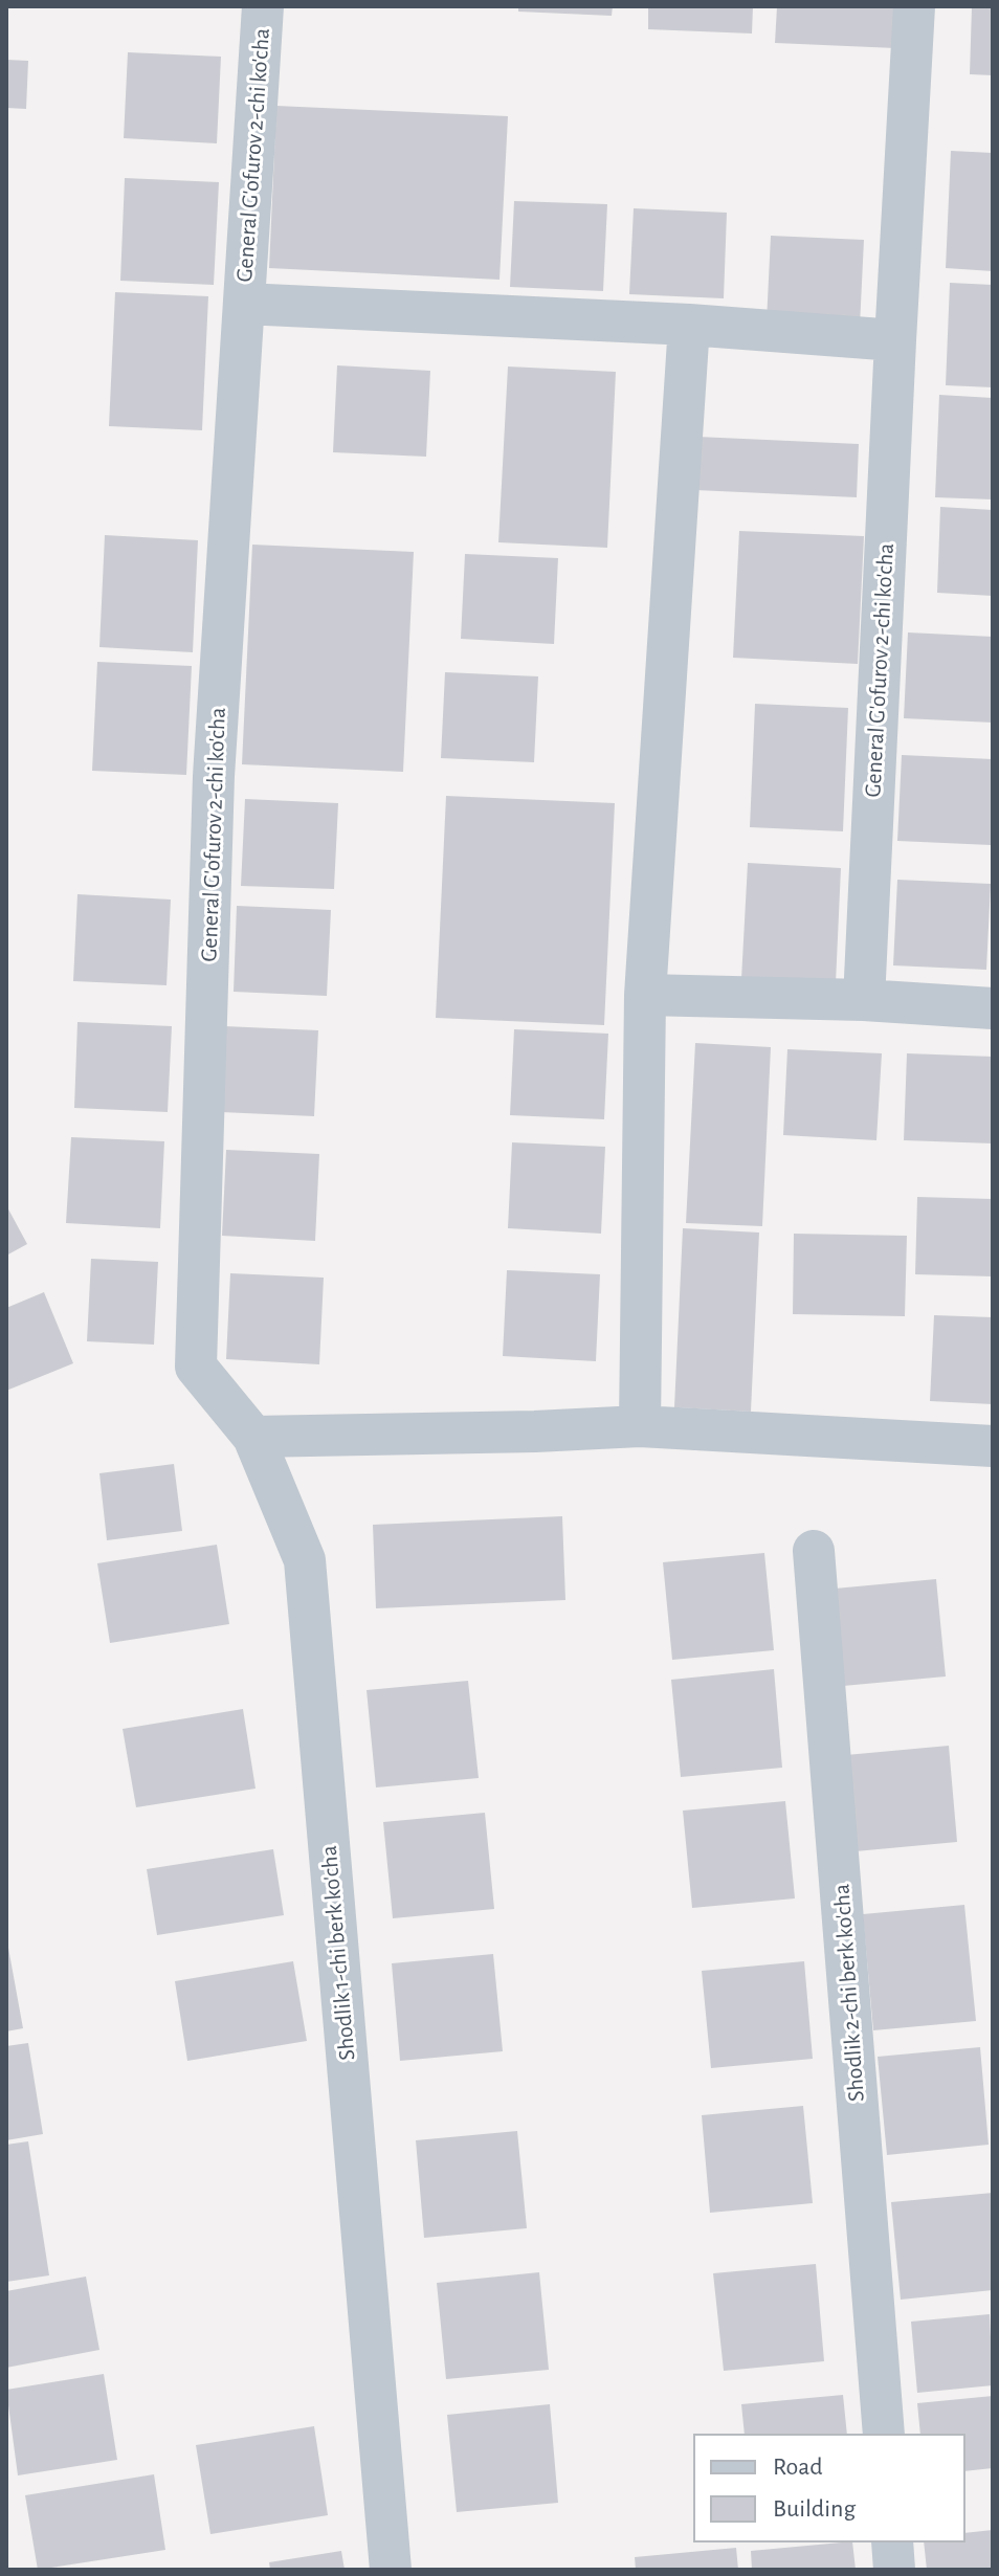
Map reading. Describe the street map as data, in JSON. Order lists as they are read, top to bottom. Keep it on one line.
{"streets":{"street":["General G'ofurov 2-chi ko'cha","Shodlik 1-chi berk ko'cha","Shodlik 2-chi berk ko'cha"]},"crossings":[["General G'ofurov 2-chi ko'cha","Shodlik 1-chi berk ko'cha"]],"legend":["Road","Building"]}
